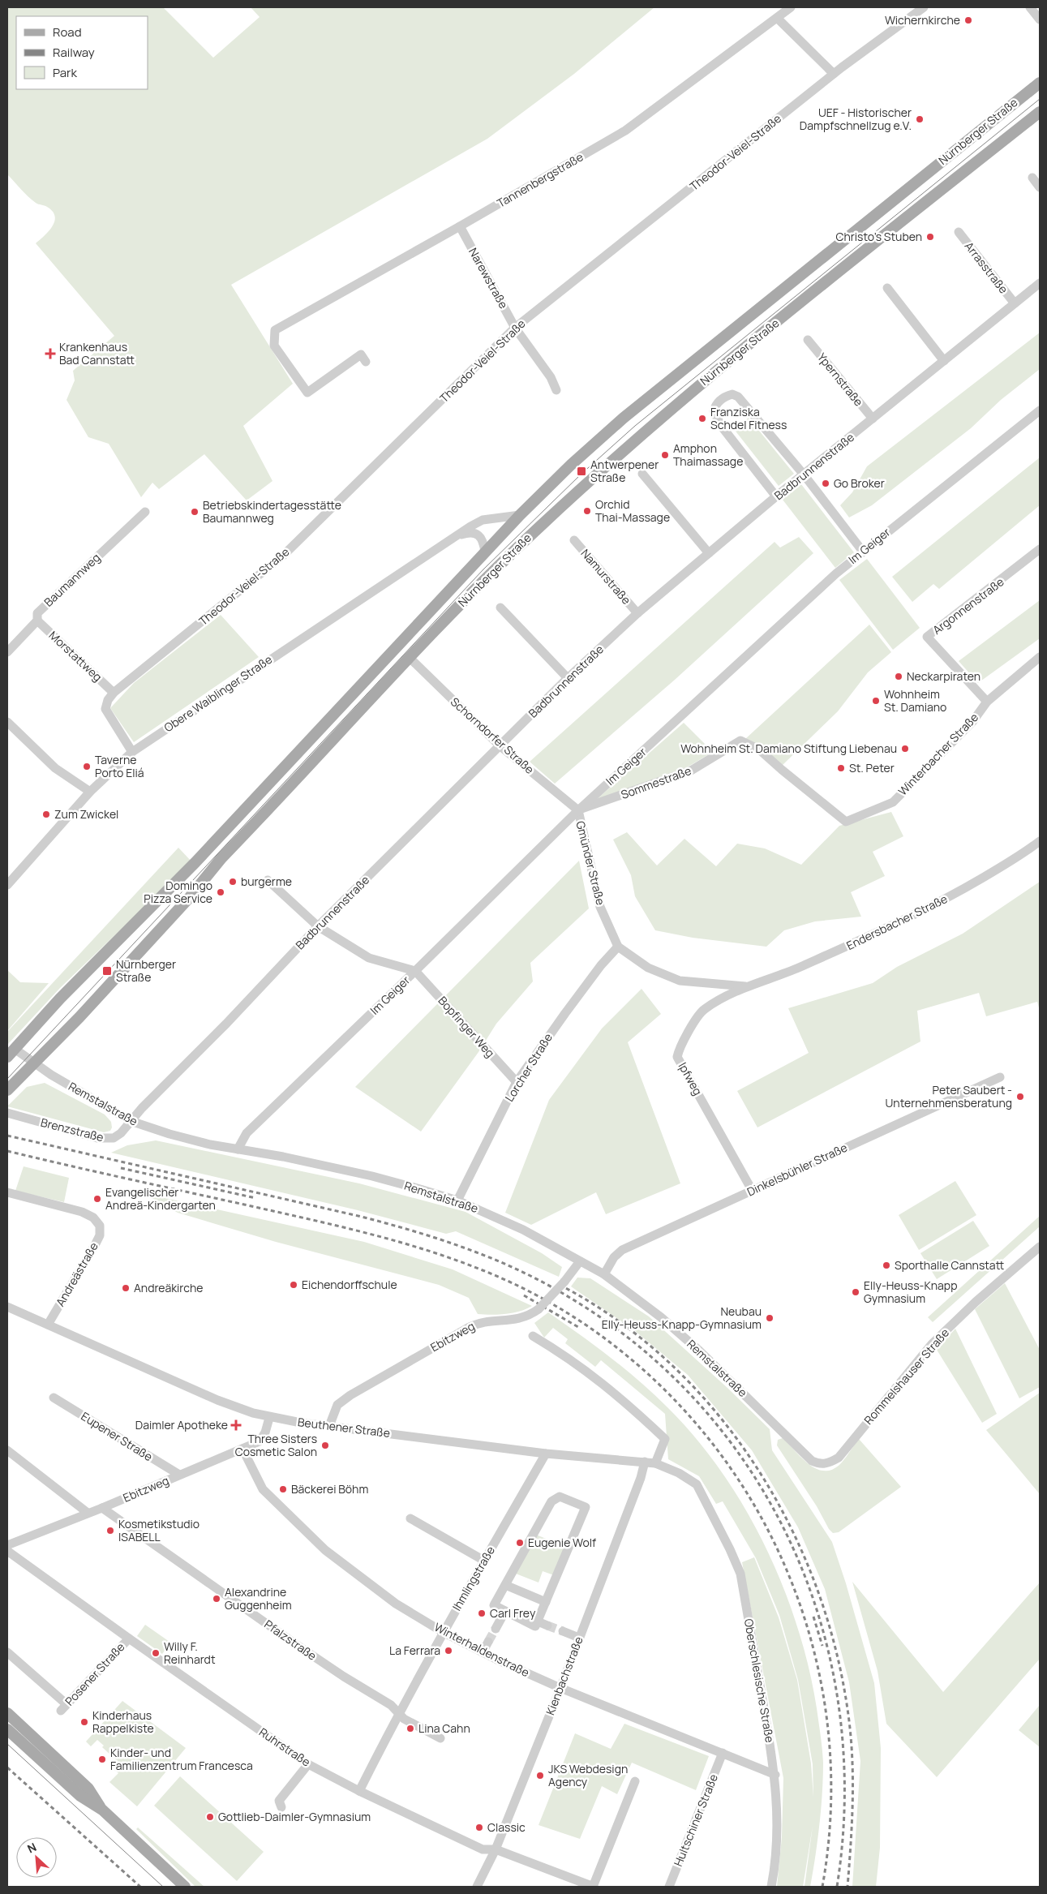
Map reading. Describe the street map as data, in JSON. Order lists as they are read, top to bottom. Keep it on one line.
{"streets":{"main road":["Nürnberger Straße"],"street":["Theodor-Veiel-Straße","Tannenbergstraße","Arrasstraße","Narewstraße","Ypernstraße","Badbrunnenstraße","Im Geiger","Namurstraße","Baumannweg","Argonnenstraße","Morstattweg","Obere Waiblinger Straße","Schorndorfer Straße","Winterbacher Straße","Sommestraße","Gmünder Straße","Endersbacher Straße","Bopfinger Weg","Lorcher Straße","Ipfweg","Remstalstraße","Brenzstraße","Dinkelsbühler Straße","Andreästraße","Ebitzweg","Rommelshauser Straße","Beuthener Straße","Eupener Straße","Ihmlingstraße","Pfalzstraße","Winterhaldenstraße","Posener Straße","Kienbachstraße","Oberschlesische Straße","Ruhrstraße","Hultschiner Straße"]},"crossings":[["Nürnberger Straße","Obere Waiblinger Straße"],["Nürnberger Straße","Schorndorfer Straße"],["Nürnberger Straße","Remstalstraße"],["Theodor-Veiel-Straße","Narewstraße"],["Theodor-Veiel-Straße","Morstattweg"],["Theodor-Veiel-Straße","Obere Waiblinger Straße"],["Tannenbergstraße","Narewstraße"],["Arrasstraße","Badbrunnenstraße"],["Ypernstraße","Badbrunnenstraße"],["Badbrunnenstraße","Namurstraße"],["Badbrunnenstraße","Schorndorfer Straße"],["Badbrunnenstraße","Remstalstraße"],["Badbrunnenstraße","Brenzstraße"],["Im Geiger","Schorndorfer Straße"],["Im Geiger","Sommestraße"],["Im Geiger","Gmünder Straße"],["Im Geiger","Bopfinger Weg"],["Im Geiger","Remstalstraße"],["Baumannweg","Morstattweg"],["Argonnenstraße","Winterbacher Straße"],["Schorndorfer Straße","Sommestraße"],["Schorndorfer Straße","Gmünder Straße"],["Winterbacher Straße","Sommestraße"],["Sommestraße","Gmünder Straße"],["Gmünder Straße","Endersbacher Straße"],["Gmünder Straße","Lorcher Straße"],["Gmünder Straße","Ipfweg"],["Endersbacher Straße","Ipfweg"],["Bopfinger Weg","Lorcher Straße"],["Lorcher Straße","Remstalstraße"],["Ipfweg","Dinkelsbühler Straße"],["Remstalstraße","Brenzstraße"],["Remstalstraße","Dinkelsbühler Straße"],["Remstalstraße","Ebitzweg"],["Remstalstraße","Rommelshauser Straße"],["Andreästraße","Beuthener Straße"],["Ebitzweg","Beuthener Straße"],["Ebitzweg","Eupener Straße"],["Ebitzweg","Pfalzstraße"],["Ebitzweg","Winterhaldenstraße"],["Beuthener Straße","Ihmlingstraße"],["Beuthener Straße","Kienbachstraße"],["Beuthener Straße","Oberschlesische Straße"],["Ihmlingstraße","Pfalzstraße"],["Ihmlingstraße","Winterhaldenstraße"],["Ihmlingstraße","Ruhrstraße"],["Winterhaldenstraße","Kienbachstraße"],["Winterhaldenstraße","Oberschlesische Straße"],["Winterhaldenstraße","Hultschiner Straße"],["Posener Straße","Ruhrstraße"],["Kienbachstraße","Ruhrstraße"]],"places":{"other":["Wichernkirche","UEF - Historischer Dampfschnellzug e.V.","Christo's Stuben","Franziska Schdel Fitness","Amphon Thaimassage","Go Broker","Orchid Thai-Massage","Betriebskindertagesstätte Baumannweg","Neckarpiraten","Wohnheim St. Damiano","Wohnheim St. Damiano Stiftung Liebenau","Taverne Porto Eliá","St. Peter","Zum Zwickel","burgerme","Domingo Pizza Service","Peter Saubert - Unternehmensberatung","Evangelischer Andreä-Kindergarten","Sporthalle Cannstatt","Eichendorffschule","Andreäkirche","Elly-Heuss-Knapp Gymnasium","Neubau Elly-Heuss-Knapp-Gymnasium","Three Sisters Cosmetic Salon","Bäckerei Böhm","Kosmetikstudio ISABELL","Eugenie Wolf","Alexandrine Guggenheim","Carl Frey","La Ferrara","Willy F. Reinhardt","Kinderhaus Rappelkiste","Lina Cahn","Kinder- und Familienzentrum Francesca","JKS Webdesign Agency","Gottlieb-Daimler-Gymnasium","Classic"],"health":["Krankenhaus Bad Cannstatt","Daimler Apotheke"],"transit":["Antwerpener Straße","Nürnberger Straße"]},"legend":["Road","Railway","Park"],"north":"top left"}
